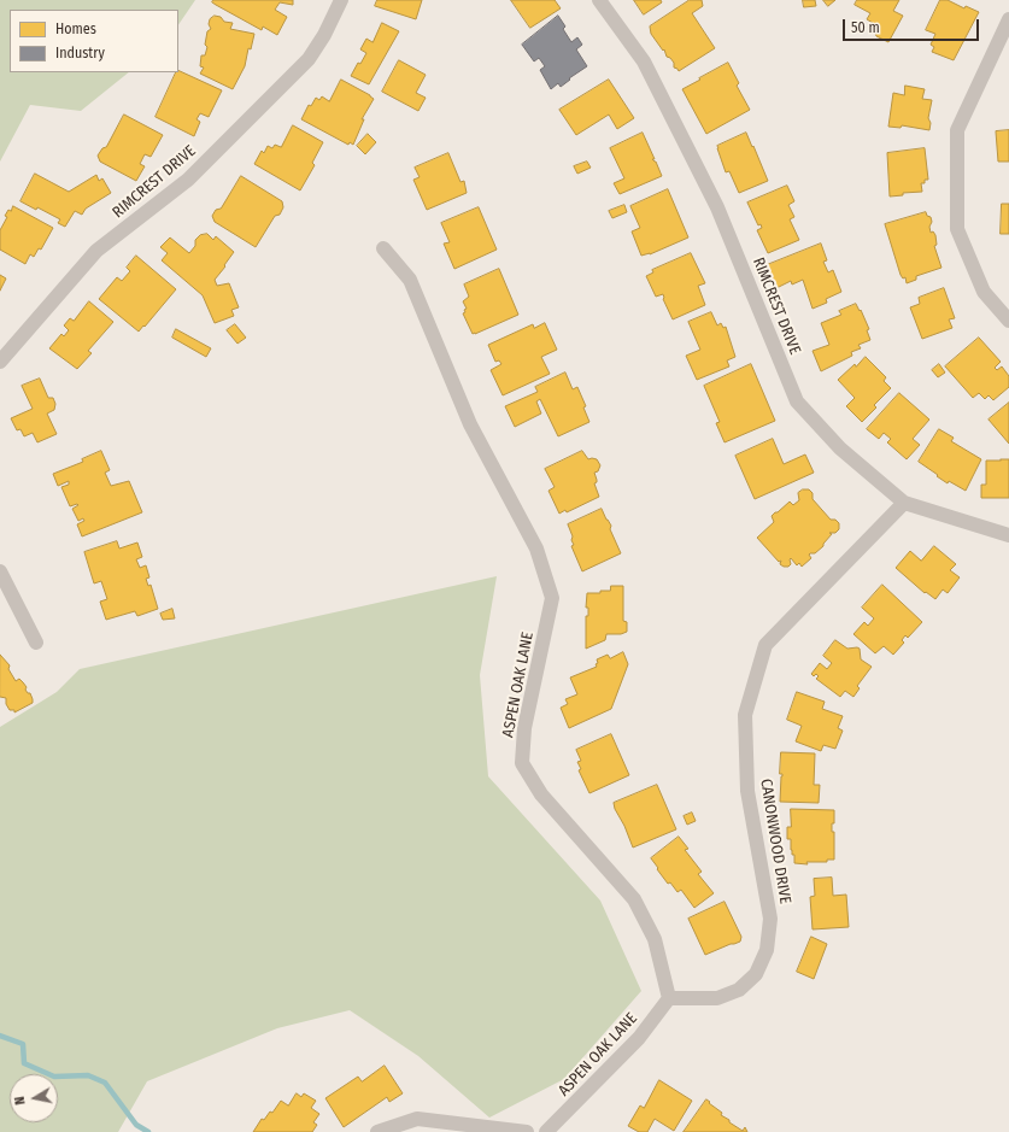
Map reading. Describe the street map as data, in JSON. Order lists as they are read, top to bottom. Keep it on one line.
{"streets":{"street":["RIMCREST DRIVE","ASPEN OAK LANE","CANONWOOD DRIVE"]},"crossings":[["RIMCREST DRIVE","CANONWOOD DRIVE"],["ASPEN OAK LANE","CANONWOOD DRIVE"]],"legend":["Homes","Industry"],"scale_bar":"50 m","north":"left"}
